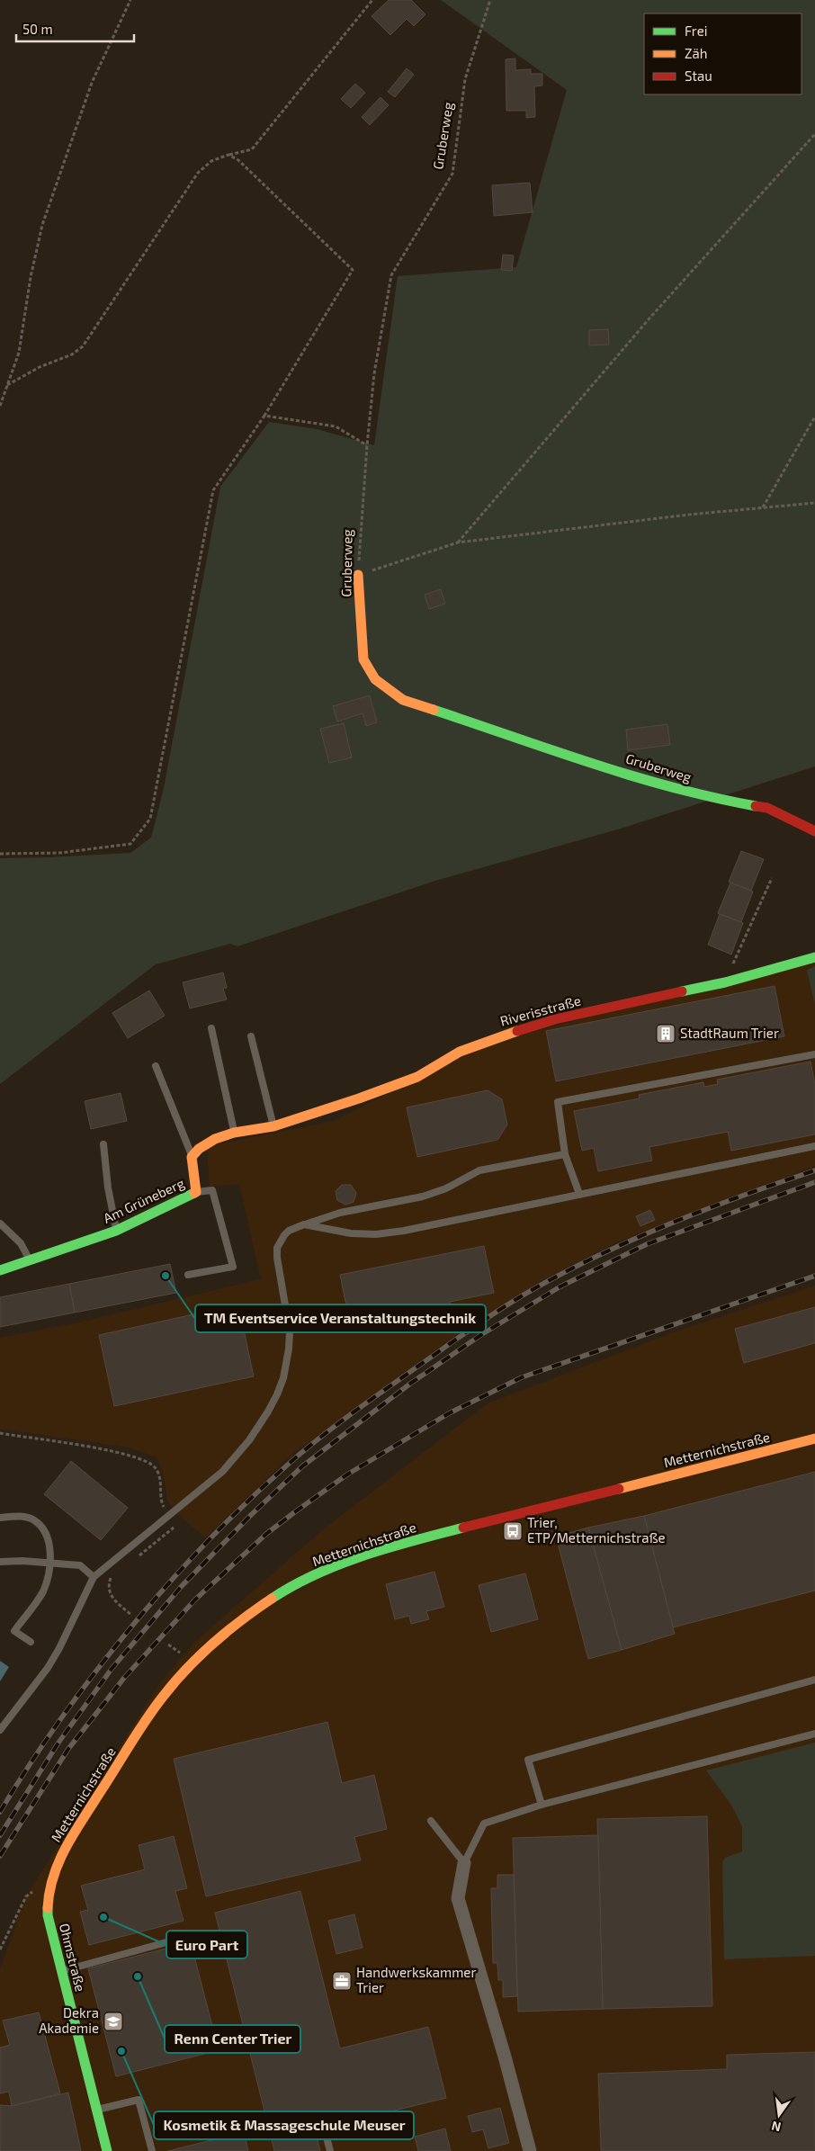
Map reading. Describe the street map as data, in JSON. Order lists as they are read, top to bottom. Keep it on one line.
{"streets":{"street":["Gruberweg","Riverisstraße","Am Grüneberg","Metternichstraße","Ohmstraße"]},"crossings":[["Metternichstraße","Ohmstraße"]],"places":{"building":["StadtRaum Trier"],"other":["TM Eventservice Veranstaltungstechnik","Euro Part","Renn Center Trier","Kosmetik & Massageschule Meuser"],"bus stop":["Trier, ETP/Metternichstraße"],"office":["Handwerkskammer Trier"],"school or university":["Dekra Akademie"]},"legend":["Frei","Zäh","Stau"],"scale_bar":"50 m","north":"bottom"}
